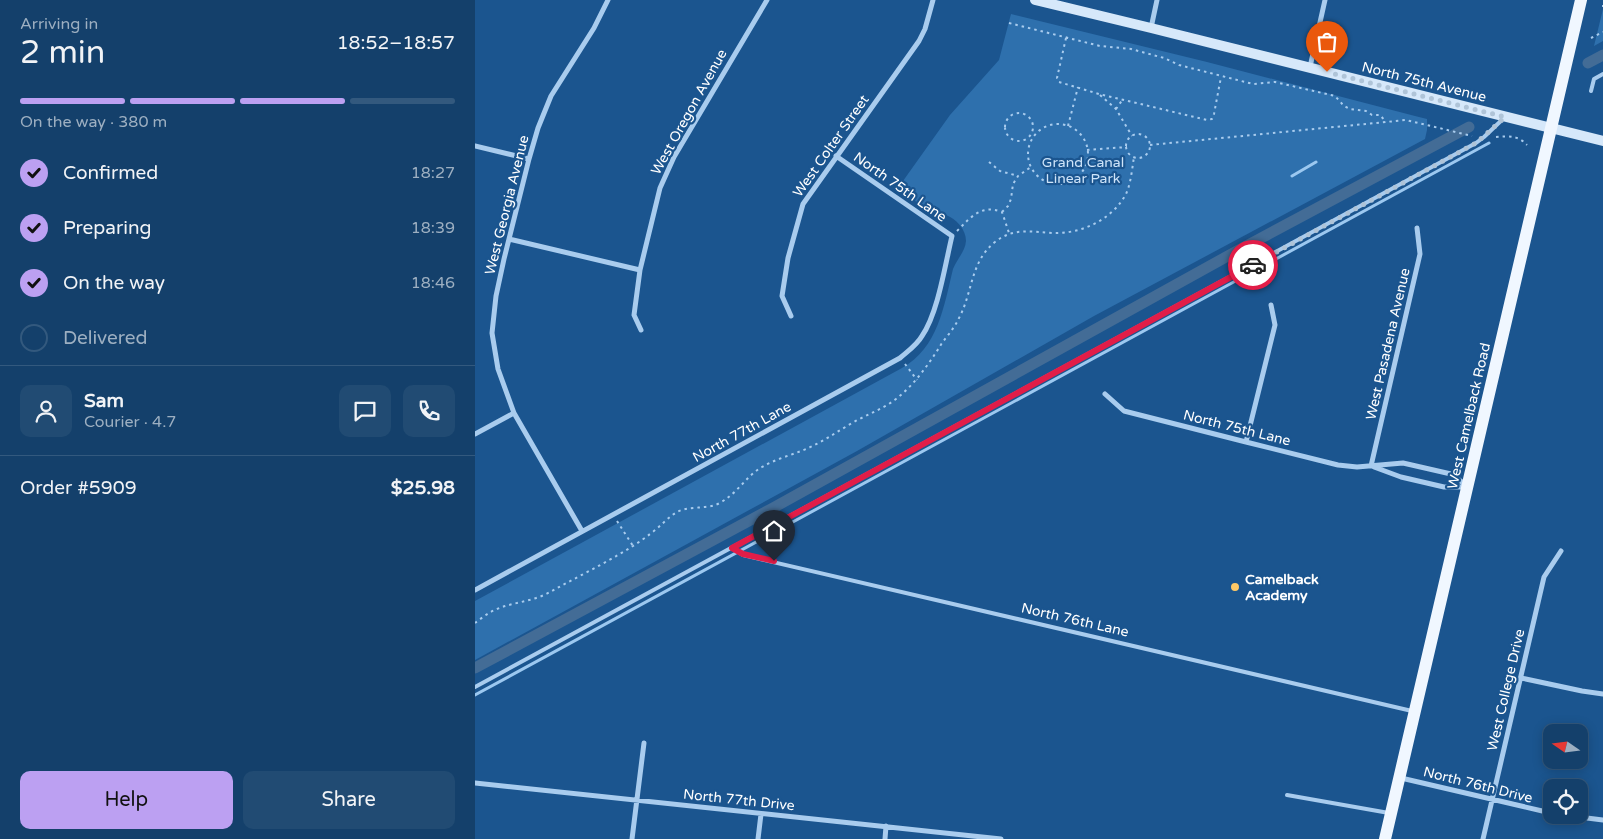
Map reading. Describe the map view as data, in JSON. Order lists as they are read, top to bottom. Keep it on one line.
{"streets":{"main road":["North 75th Avenue","West Camelback Road"],"street":["West Oregon Avenue","West Colter Street","North 75th Lane","West Georgia Avenue","West Pasadena Avenue","North 77th Lane","West College Drive","North 76th Drive","North 77th Drive"],"lane":["North 76th Lane"]},"crossings":[["North 75th Avenue","West Camelback Road"],["West Colter Street","North 75th Lane"],["North 75th Lane","West Pasadena Avenue"],["North 75th Lane","West Camelback Road"],["North 75th Lane","North 77th Lane"],["West Georgia Avenue","North 77th Lane"],["West Camelback Road","North 76th Lane"],["West Camelback Road","North 76th Drive"],["West College Drive","North 76th Drive"]],"parks":["Grand Canal Linear Park"],"places":["Camelback Academy"],"north":"left","page":{"heading":["2 min","Arriving in","18:52–18:57"],"panel":["Sam","Courier · 4.7","Order #5909","$25.98"],"bar":"On the way · 380 m","list":[["Confirmed","18:27"],["Preparing","18:39"],["On the way","18:46"],"Delivered"],"buttons":["Help","Share"]}}
